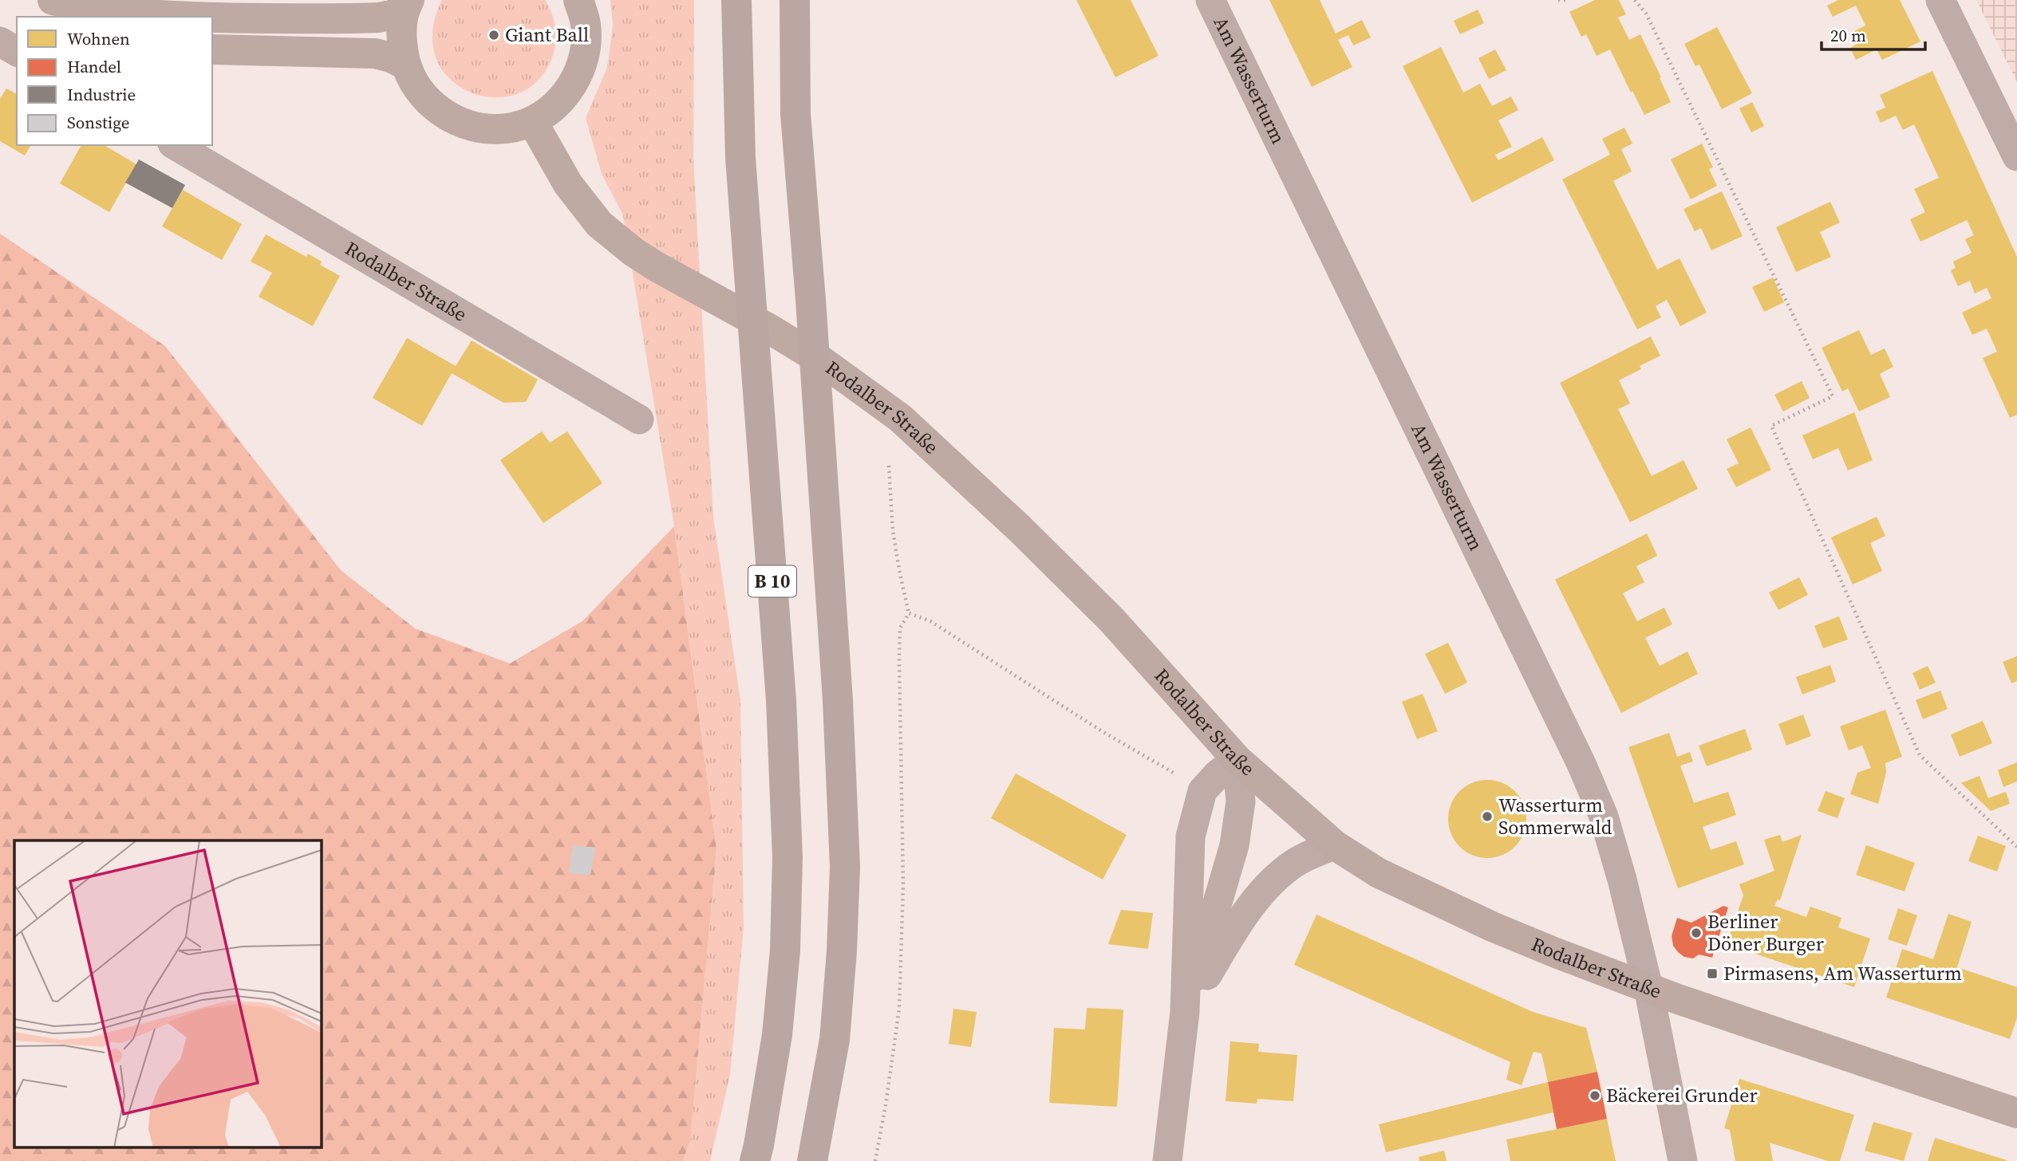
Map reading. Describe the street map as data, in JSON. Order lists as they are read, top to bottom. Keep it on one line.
{"streets":{"highway":["B 10"],"main road":["Rodalber Straße"],"street":["Am Wasserturm"]},"crossings":[["Am Wasserturm","Rodalber Straße"]],"places":{"other":["Giant Ball","Wasserturm Sommerwald","Berliner Döner Burger","Bäckerei Grunder"],"transit":["Pirmasens, Am Wasserturm"]},"legend":["Wohnen","Handel","Industrie","Sonstige"],"scale_bar":"20 m"}
